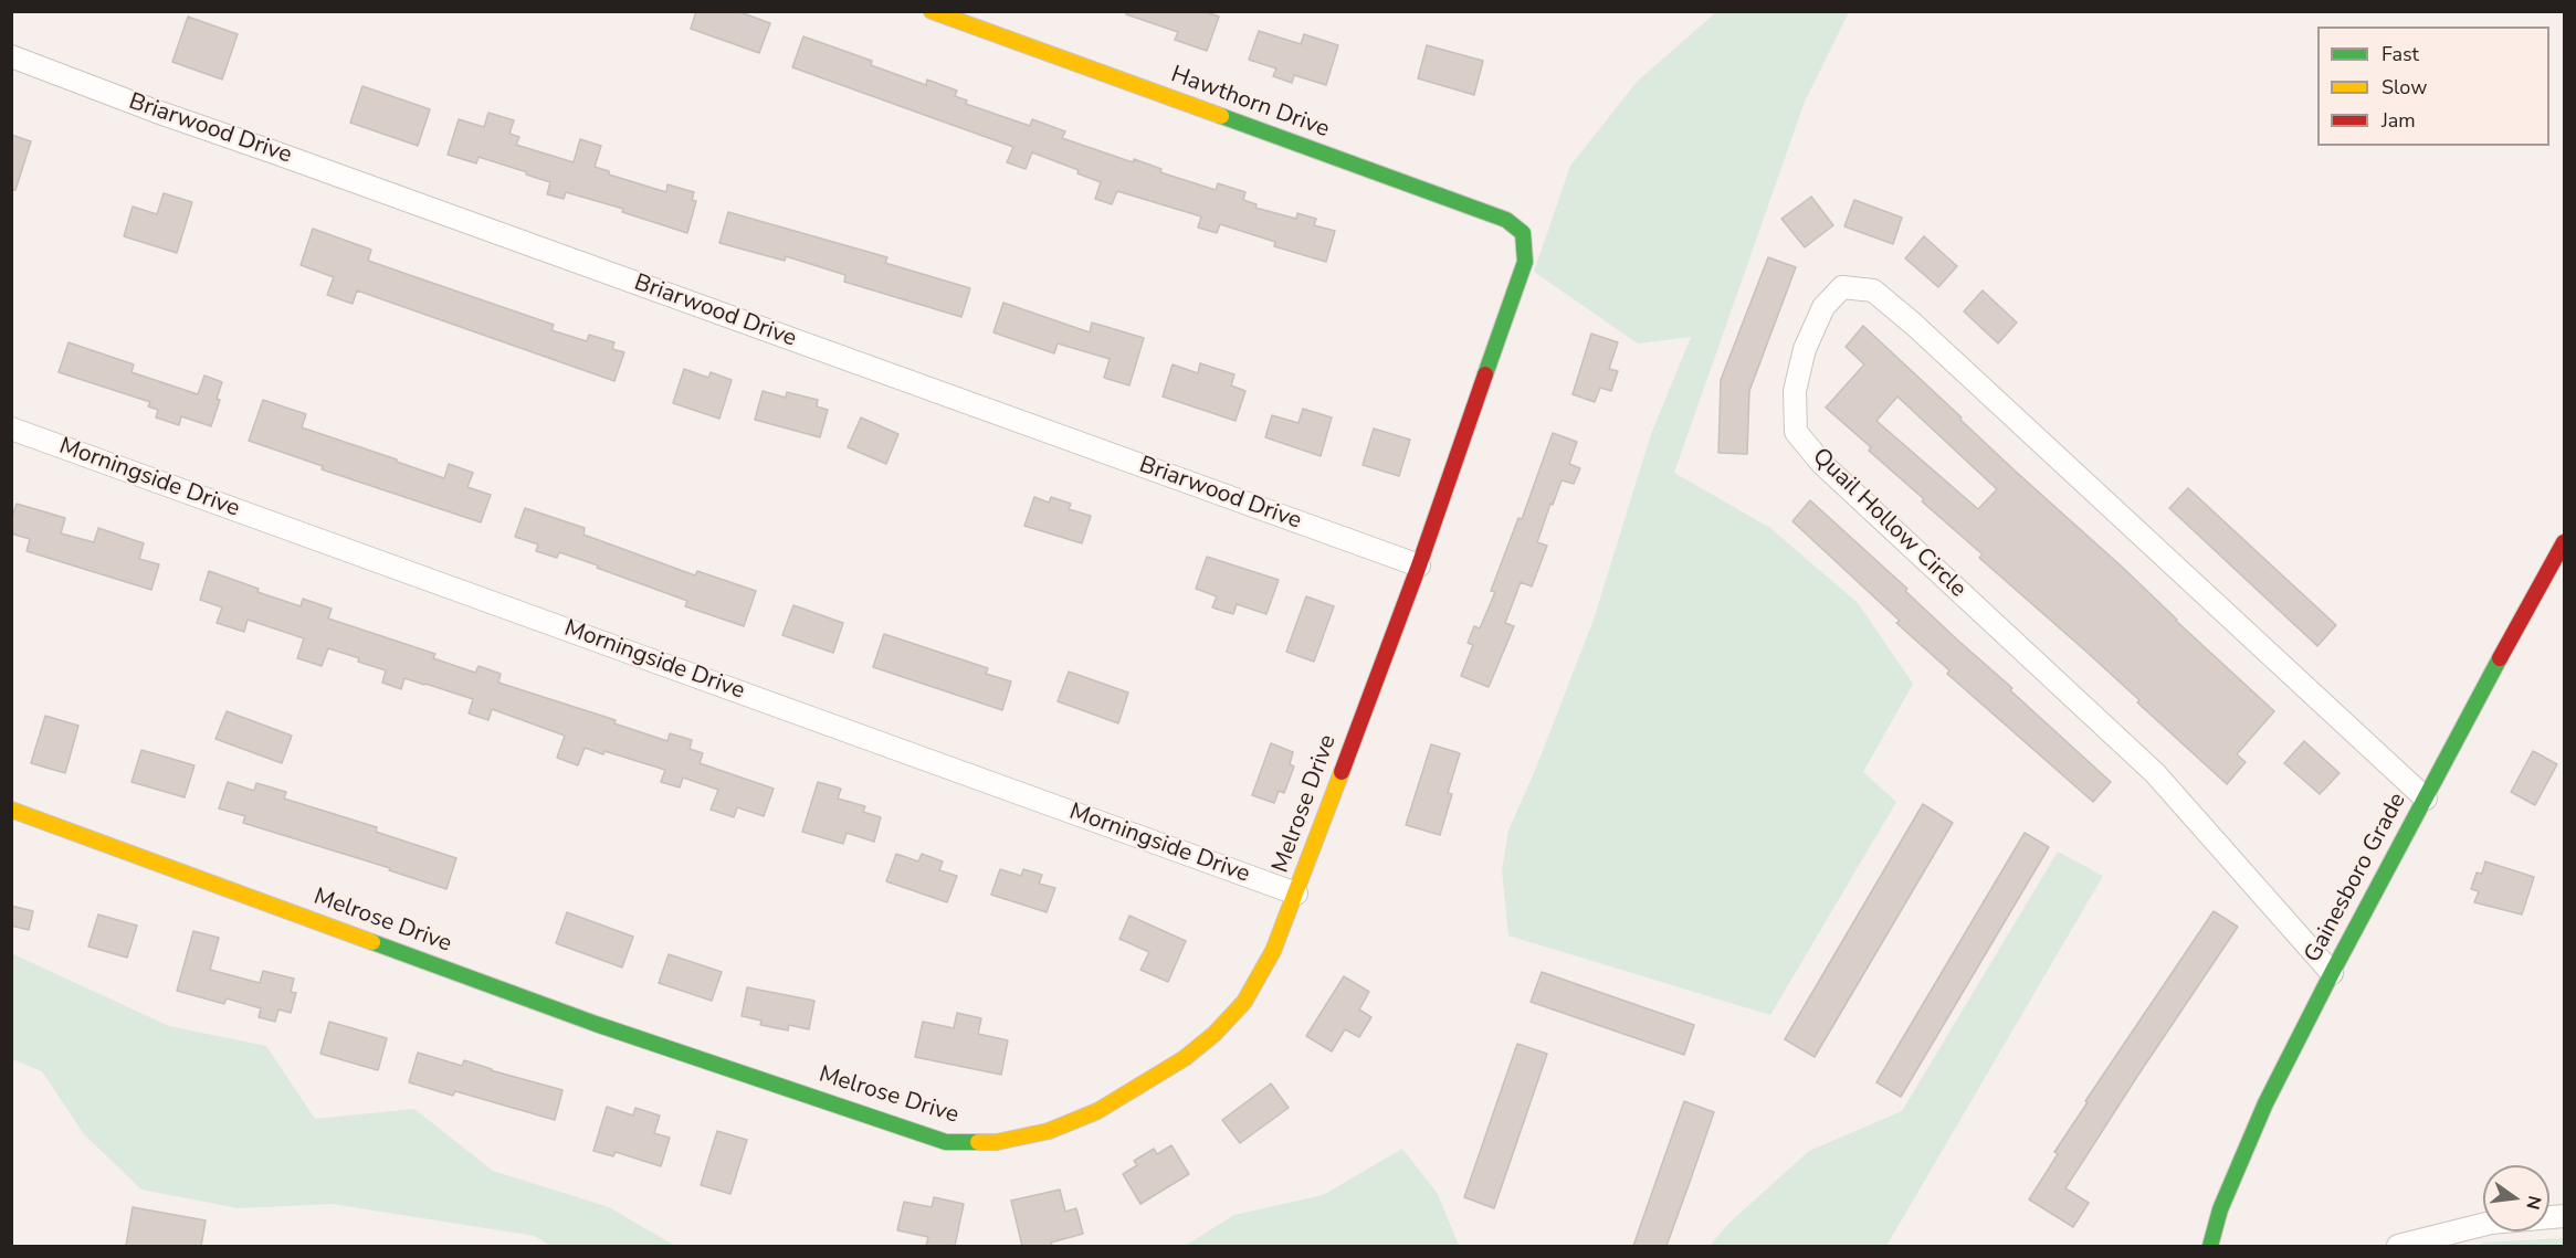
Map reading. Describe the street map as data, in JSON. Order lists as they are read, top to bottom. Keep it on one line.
{"streets":{"street":["Hawthorn Drive","Briarwood Drive","Morningside Drive","Quail Hollow Circle","Melrose Drive","Gainesboro Grade"]},"crossings":[["Hawthorn Drive","Melrose Drive"],["Briarwood Drive","Melrose Drive"],["Morningside Drive","Melrose Drive"],["Quail Hollow Circle","Gainesboro Grade"]],"legend":["Fast","Slow","Jam"],"north":"right"}
